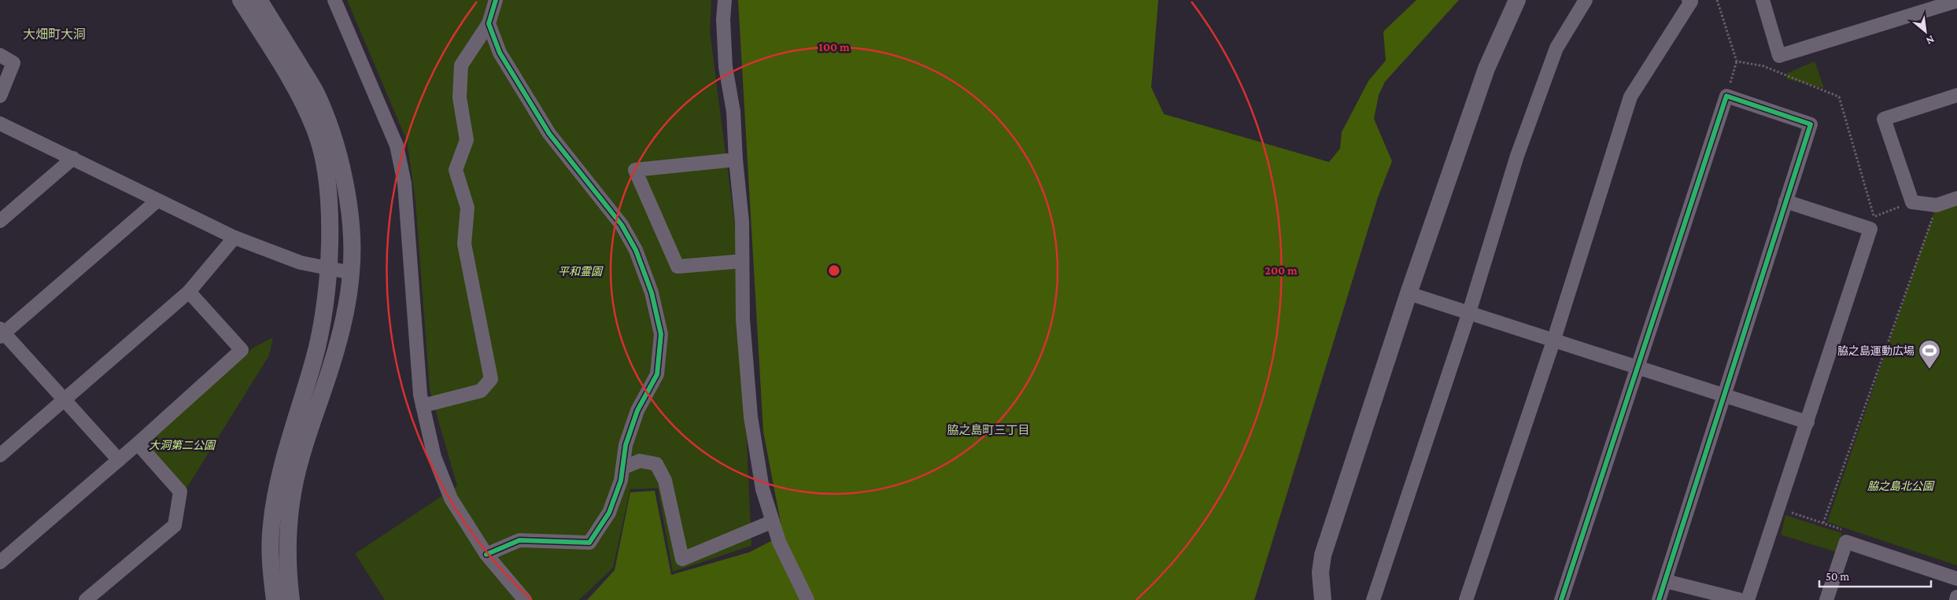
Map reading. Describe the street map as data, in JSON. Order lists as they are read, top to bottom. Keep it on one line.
{"districts":["大畑町大洞","脇之島町三丁目"],"parks":["平和霊園","大洞第二公園","脇之島北公園"],"places":{"sports":["脇之島運動広場"]},"scale_bar":"50 m","north":"bottom right","rings":["100 m","200 m"]}
